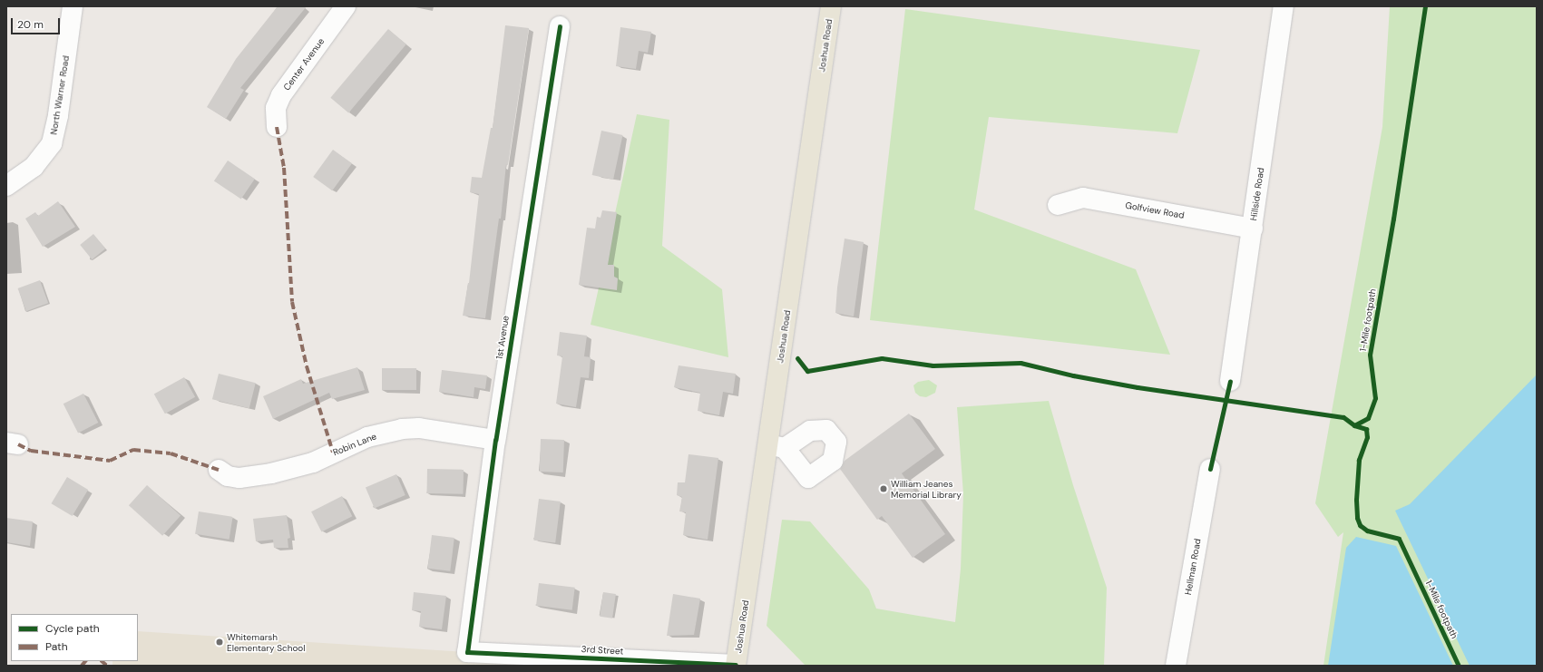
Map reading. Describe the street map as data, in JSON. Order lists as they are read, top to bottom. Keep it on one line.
{"streets":{"main road":["Joshua Road"],"street":["Center Avenue","North Warner Road","Hillside Road","Golfview Road","1st Avenue","Robin Lane","Hellman Road","3rd Street"],"cycle path":["1-Mile footpath"]},"crossings":[["Joshua Road","3rd Street"],["Hillside Road","Golfview Road"],["1st Avenue","Robin Lane"],["1st Avenue","3rd Street"]],"places":["William Jeanes Memorial Library","Whitemarsh Elementary School"],"legend":["Cycle path","Path"],"scale_bar":"20 m"}
